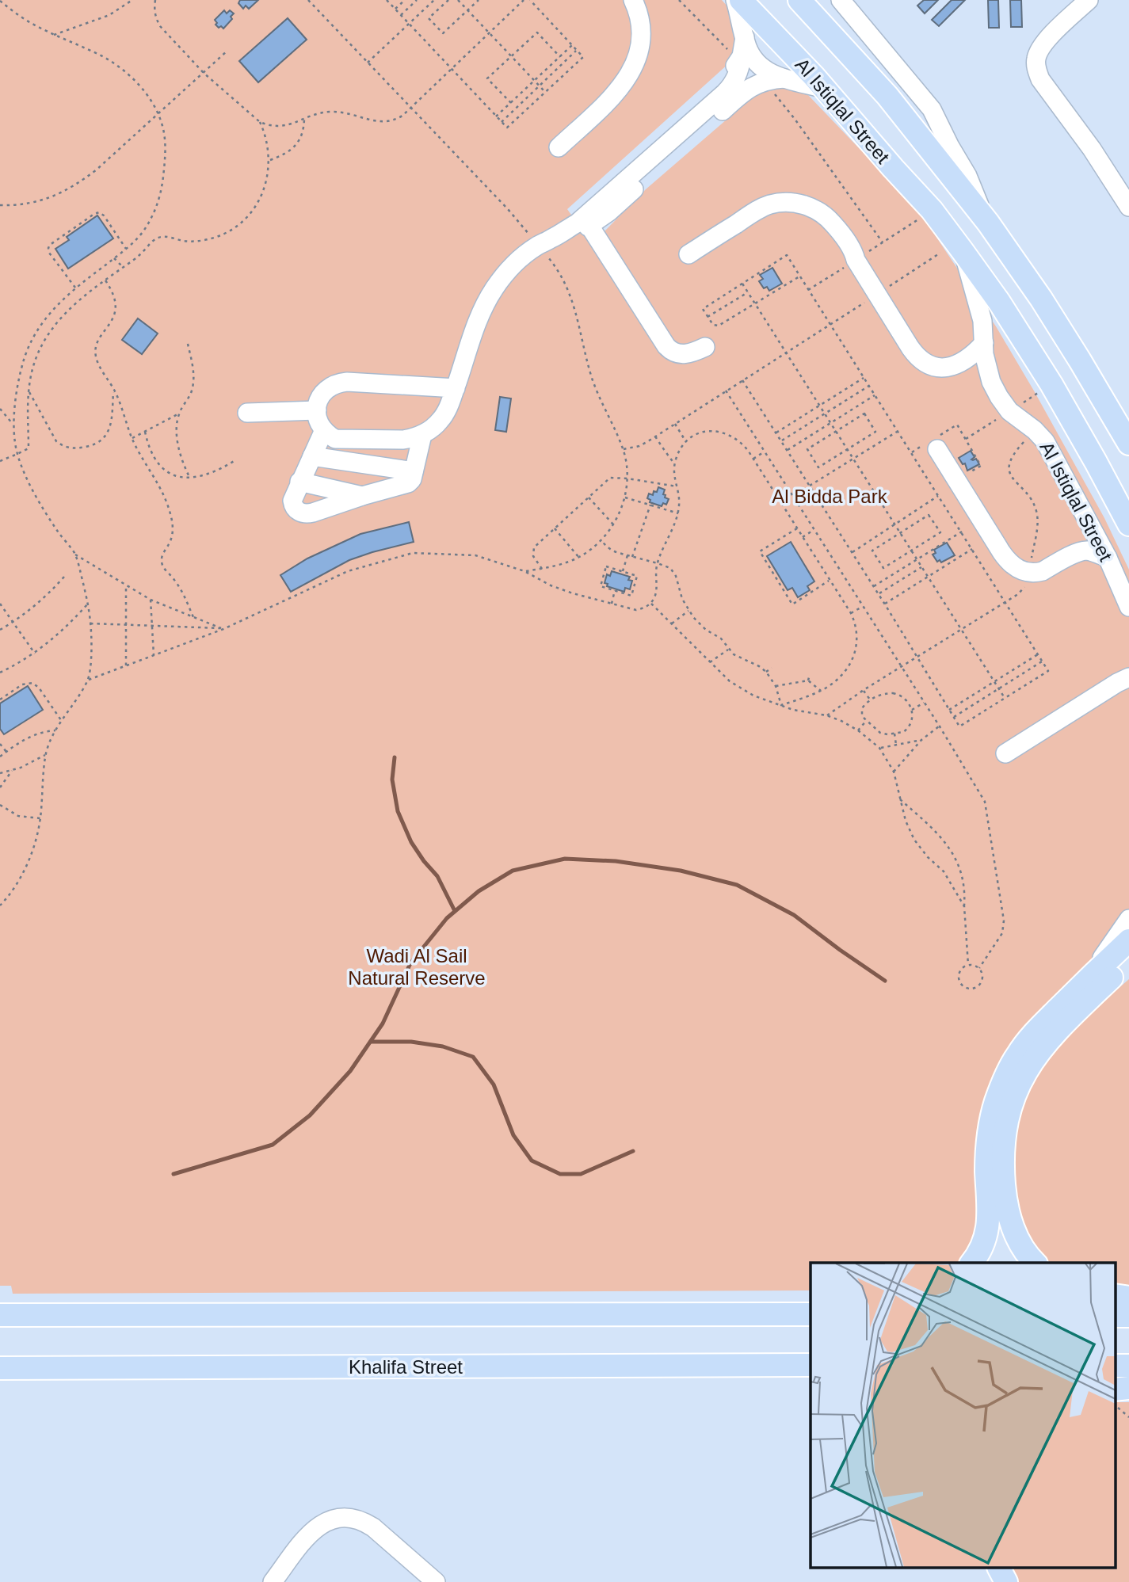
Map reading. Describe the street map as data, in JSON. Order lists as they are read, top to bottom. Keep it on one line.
{"streets":{"main road":["Al Istiqlal Street","Khalifa Street"]},"parks":["Al Bidda Park","Wadi Al Sail Natural Reserve"]}
